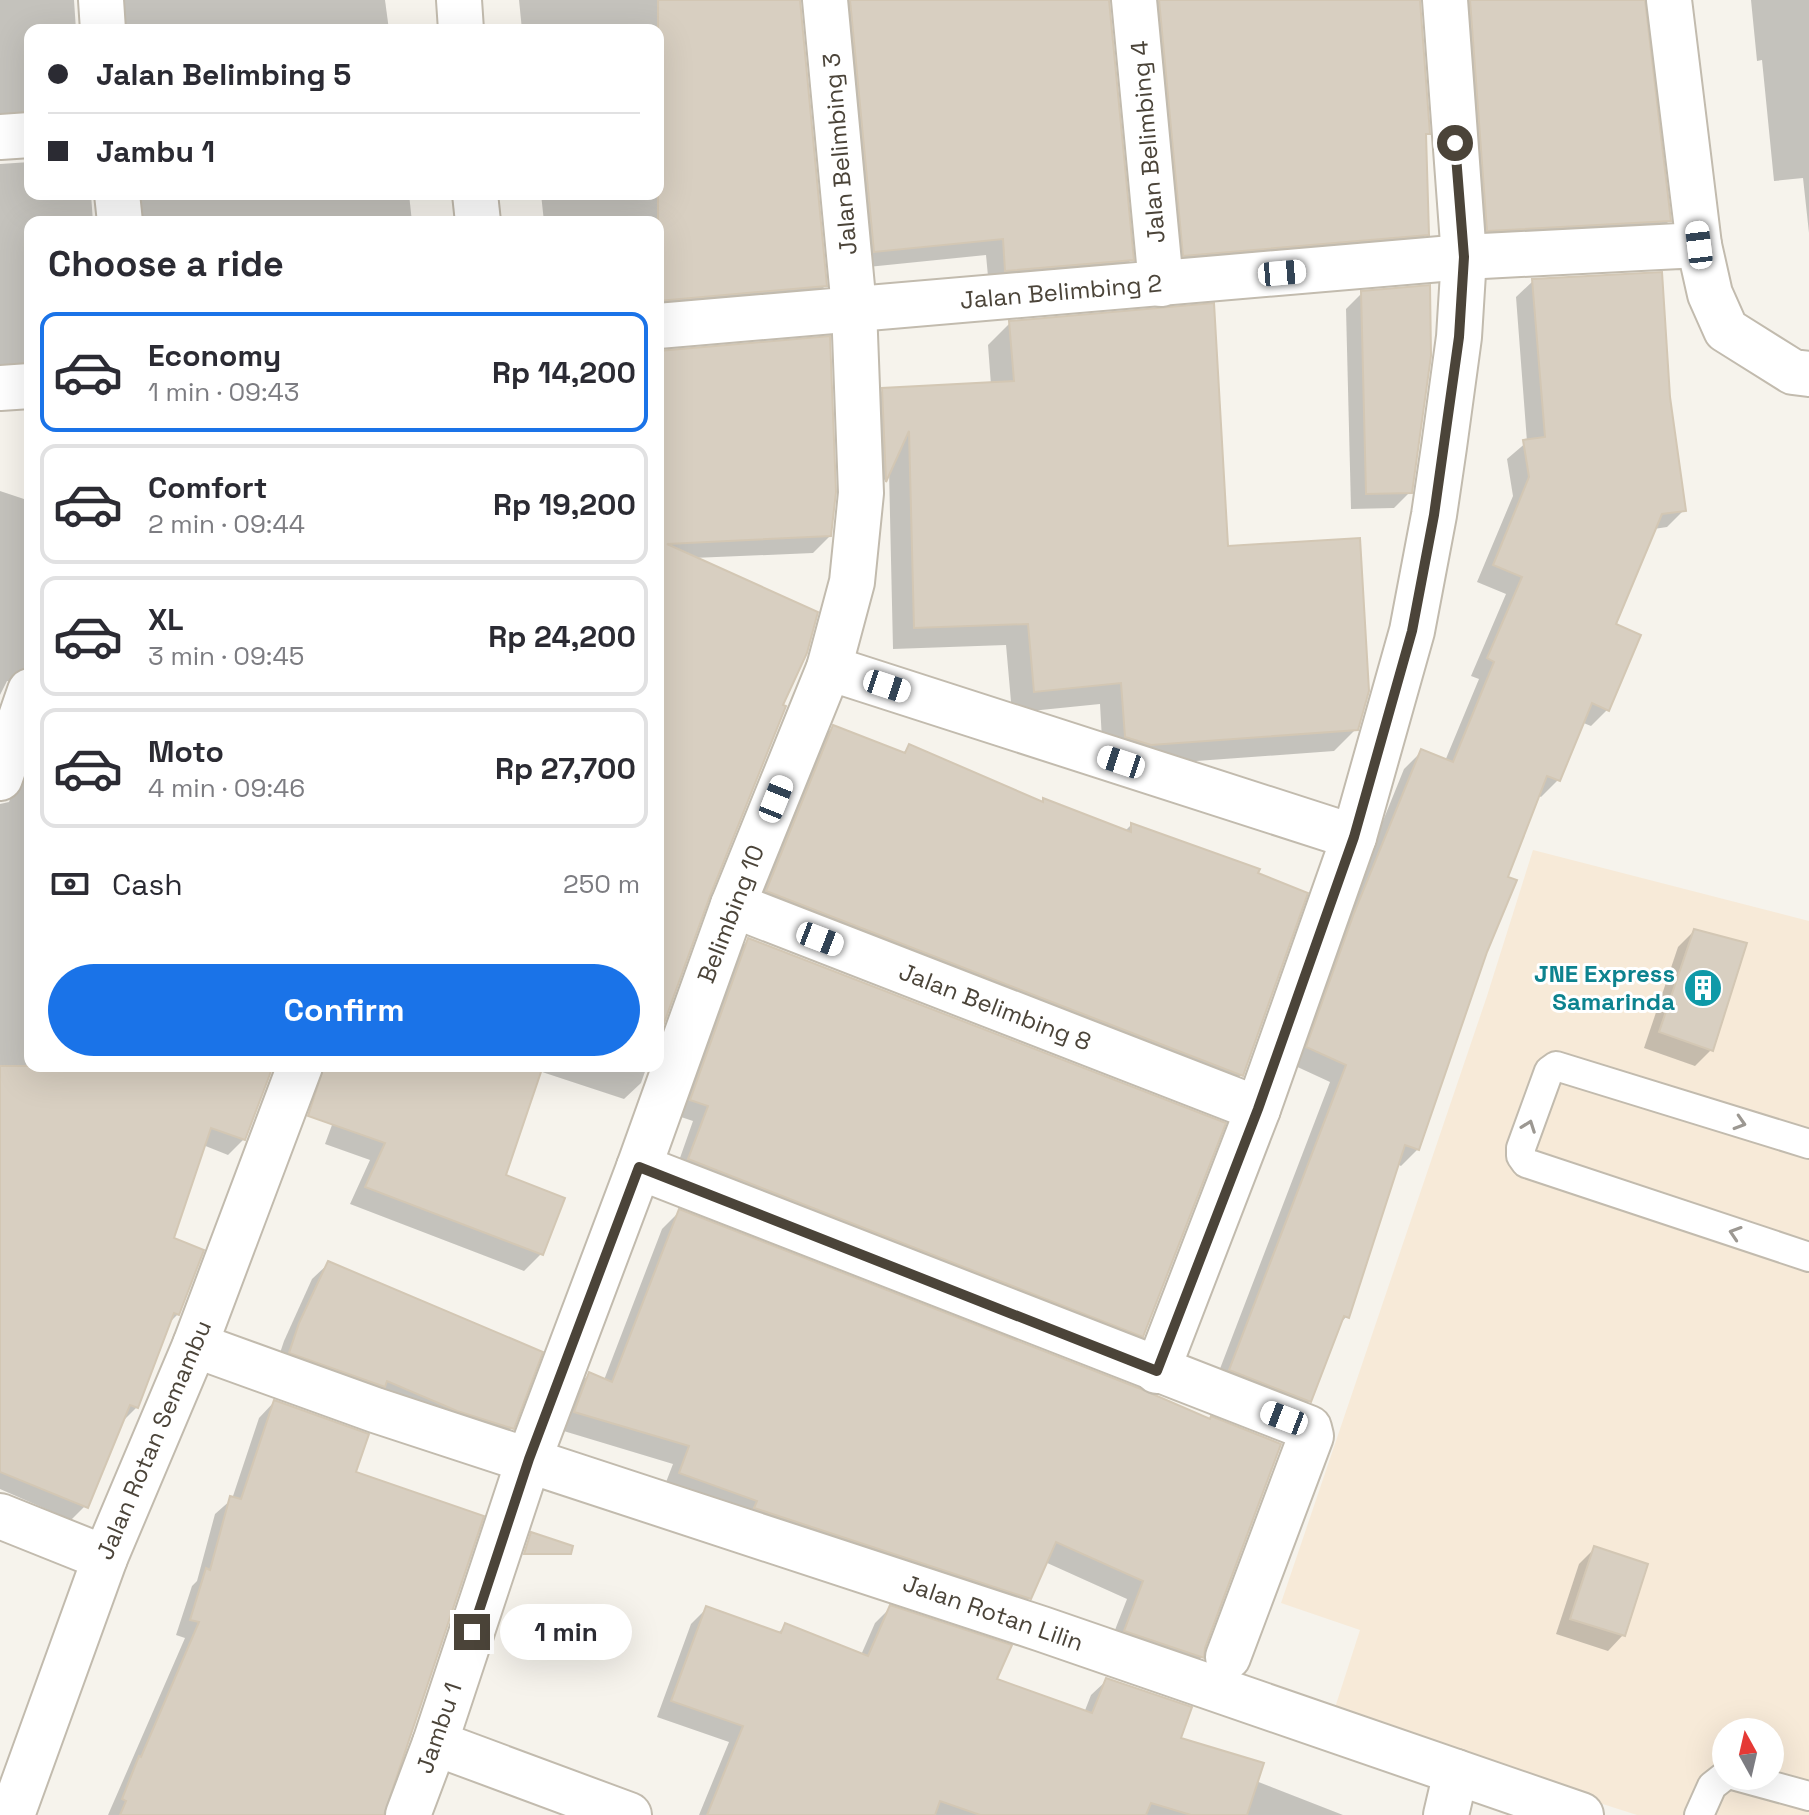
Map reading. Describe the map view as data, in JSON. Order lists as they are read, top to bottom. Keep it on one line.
{"streets":{"street":["Jalan Belimbing 4","Jalan Belimbing 3","Jalan Belimbing 2","Belimbing 10","Jalan Belimbing 8","Jalan Rotan Semambu","Jalan Rotan Lilin","Jambu 1"]},"crossings":[["Jalan Belimbing 4","Jalan Belimbing 2"],["Jalan Belimbing 3","Jalan Belimbing 2"],["Jalan Belimbing 3","Belimbing 10"],["Jalan Belimbing 2","Belimbing 10"],["Belimbing 10","Jalan Belimbing 8"],["Belimbing 10","Jalan Rotan Lilin"],["Belimbing 10","Jambu 1"],["Jalan Rotan Semambu","Jalan Rotan Lilin"],["Jalan Rotan Lilin","Jambu 1"]],"places":{"building":["JNE Express Samarinda"]},"north":"top","page":{"banner":["Jalan Belimbing 5","Jambu 1"],"heading":"Choose a ride","list":[{"name":"Economy","note":"1 min · 09:43","value":"Rp 14,200"},{"name":"Comfort","note":"2 min · 09:44","value":"Rp 19,200"},{"name":"XL","note":"3 min · 09:45","value":"Rp 24,200"},{"name":"Moto","note":"4 min · 09:46","value":"Rp 27,700"}],"pay":["Cash","250 m"],"buttons":"Confirm","bubble":"1 min"}}
